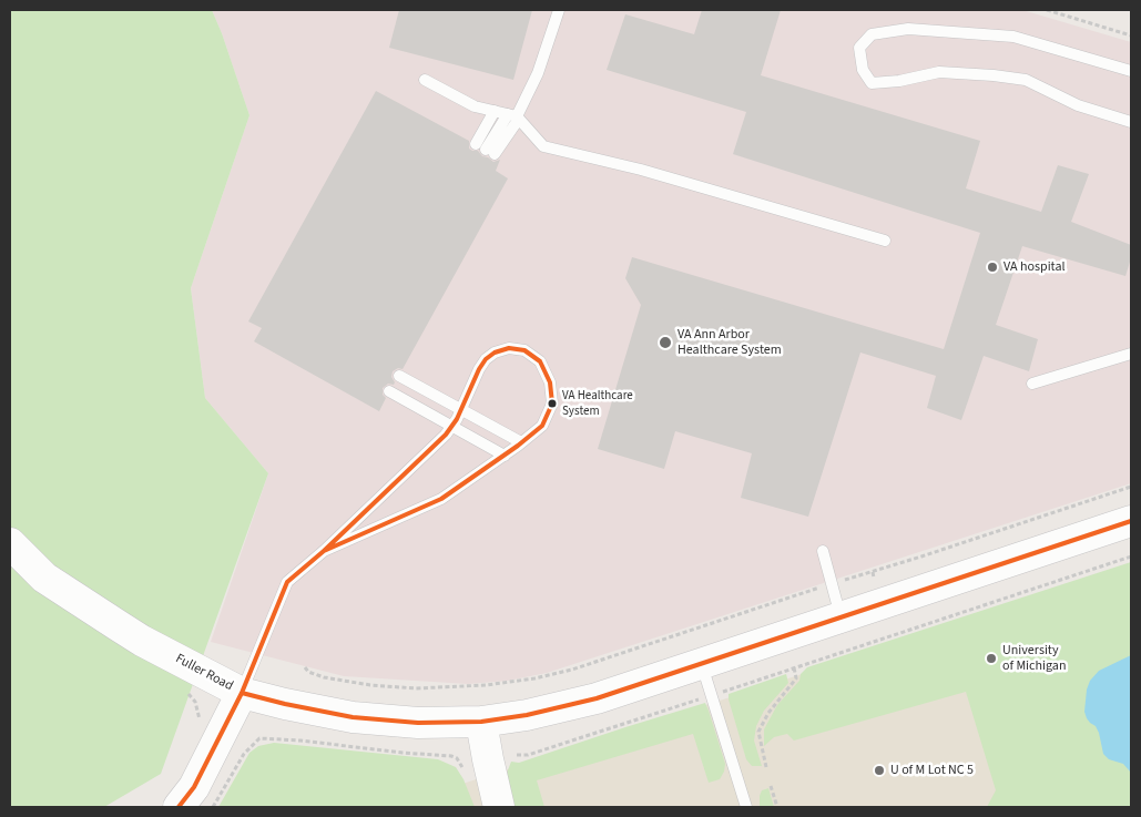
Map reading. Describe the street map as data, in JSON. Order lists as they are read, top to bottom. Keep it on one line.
{"streets":{"main road":["Fuller Road"]},"places":["VA hospital","VA Ann Arbor Healthcare System","VA Healthcare System","University of Michigan","U of M Lot NC 5"]}
